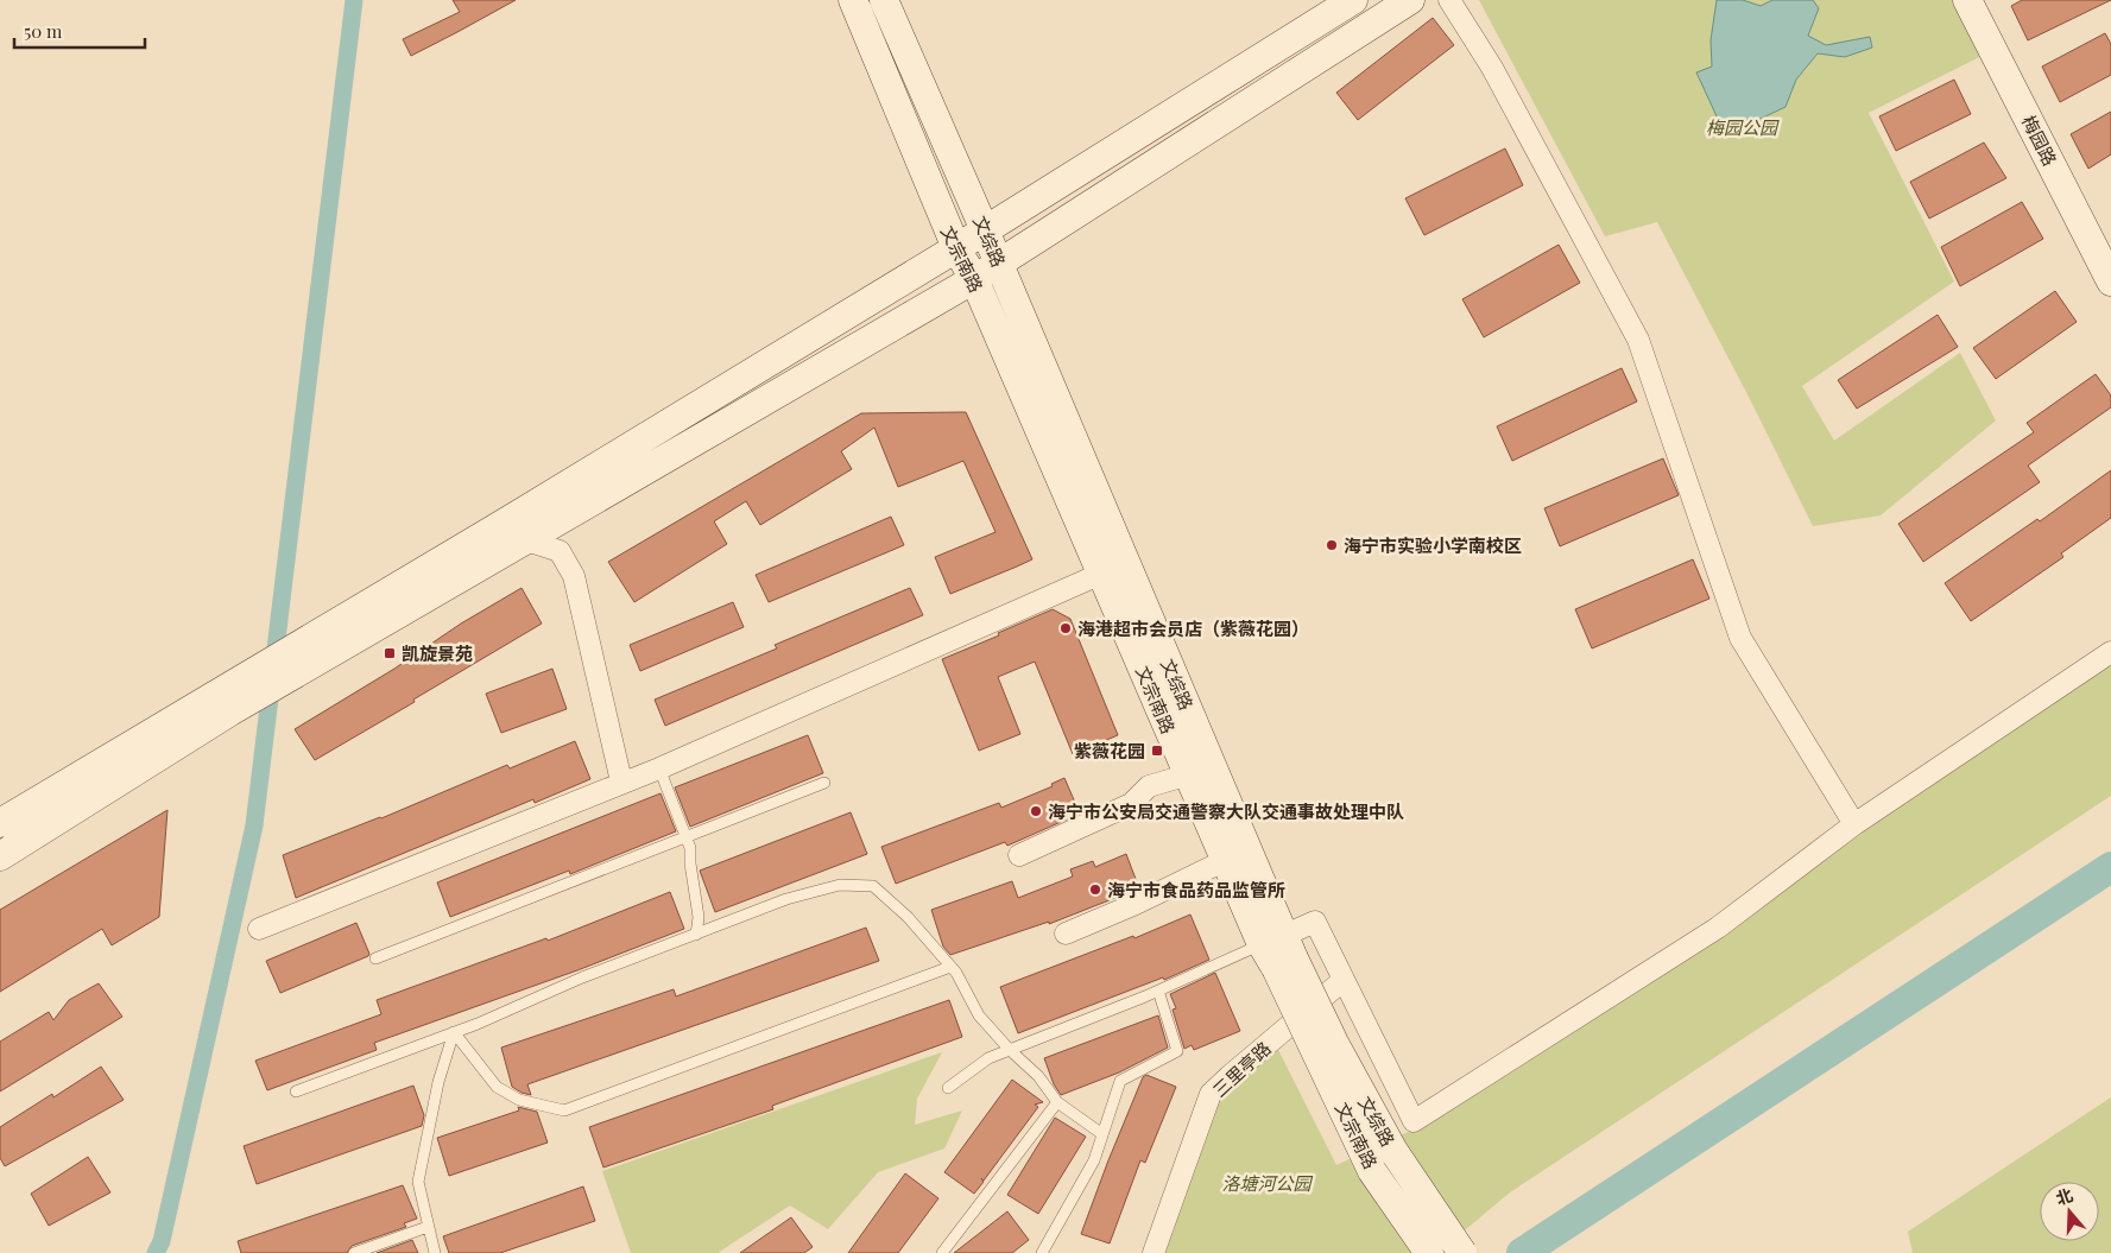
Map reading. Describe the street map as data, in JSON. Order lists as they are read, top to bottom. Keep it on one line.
{"streets":{"main road":["梅园路","文综路","文宗南路"],"street":["三里亭路"]},"crossings":[["文综路","文宗南路"]],"parks":["梅园公园","洛塘河公园"],"places":{"other":["海宁市实验小学南校区","海港超市会员店（紫薇花园）","海宁市公安局交通警察大队交通事故处理中队","海宁市食品药品监管所"],"transit":["凯旋景苑","紫薇花园"]},"scale_bar":"50 m","north":"top"}
